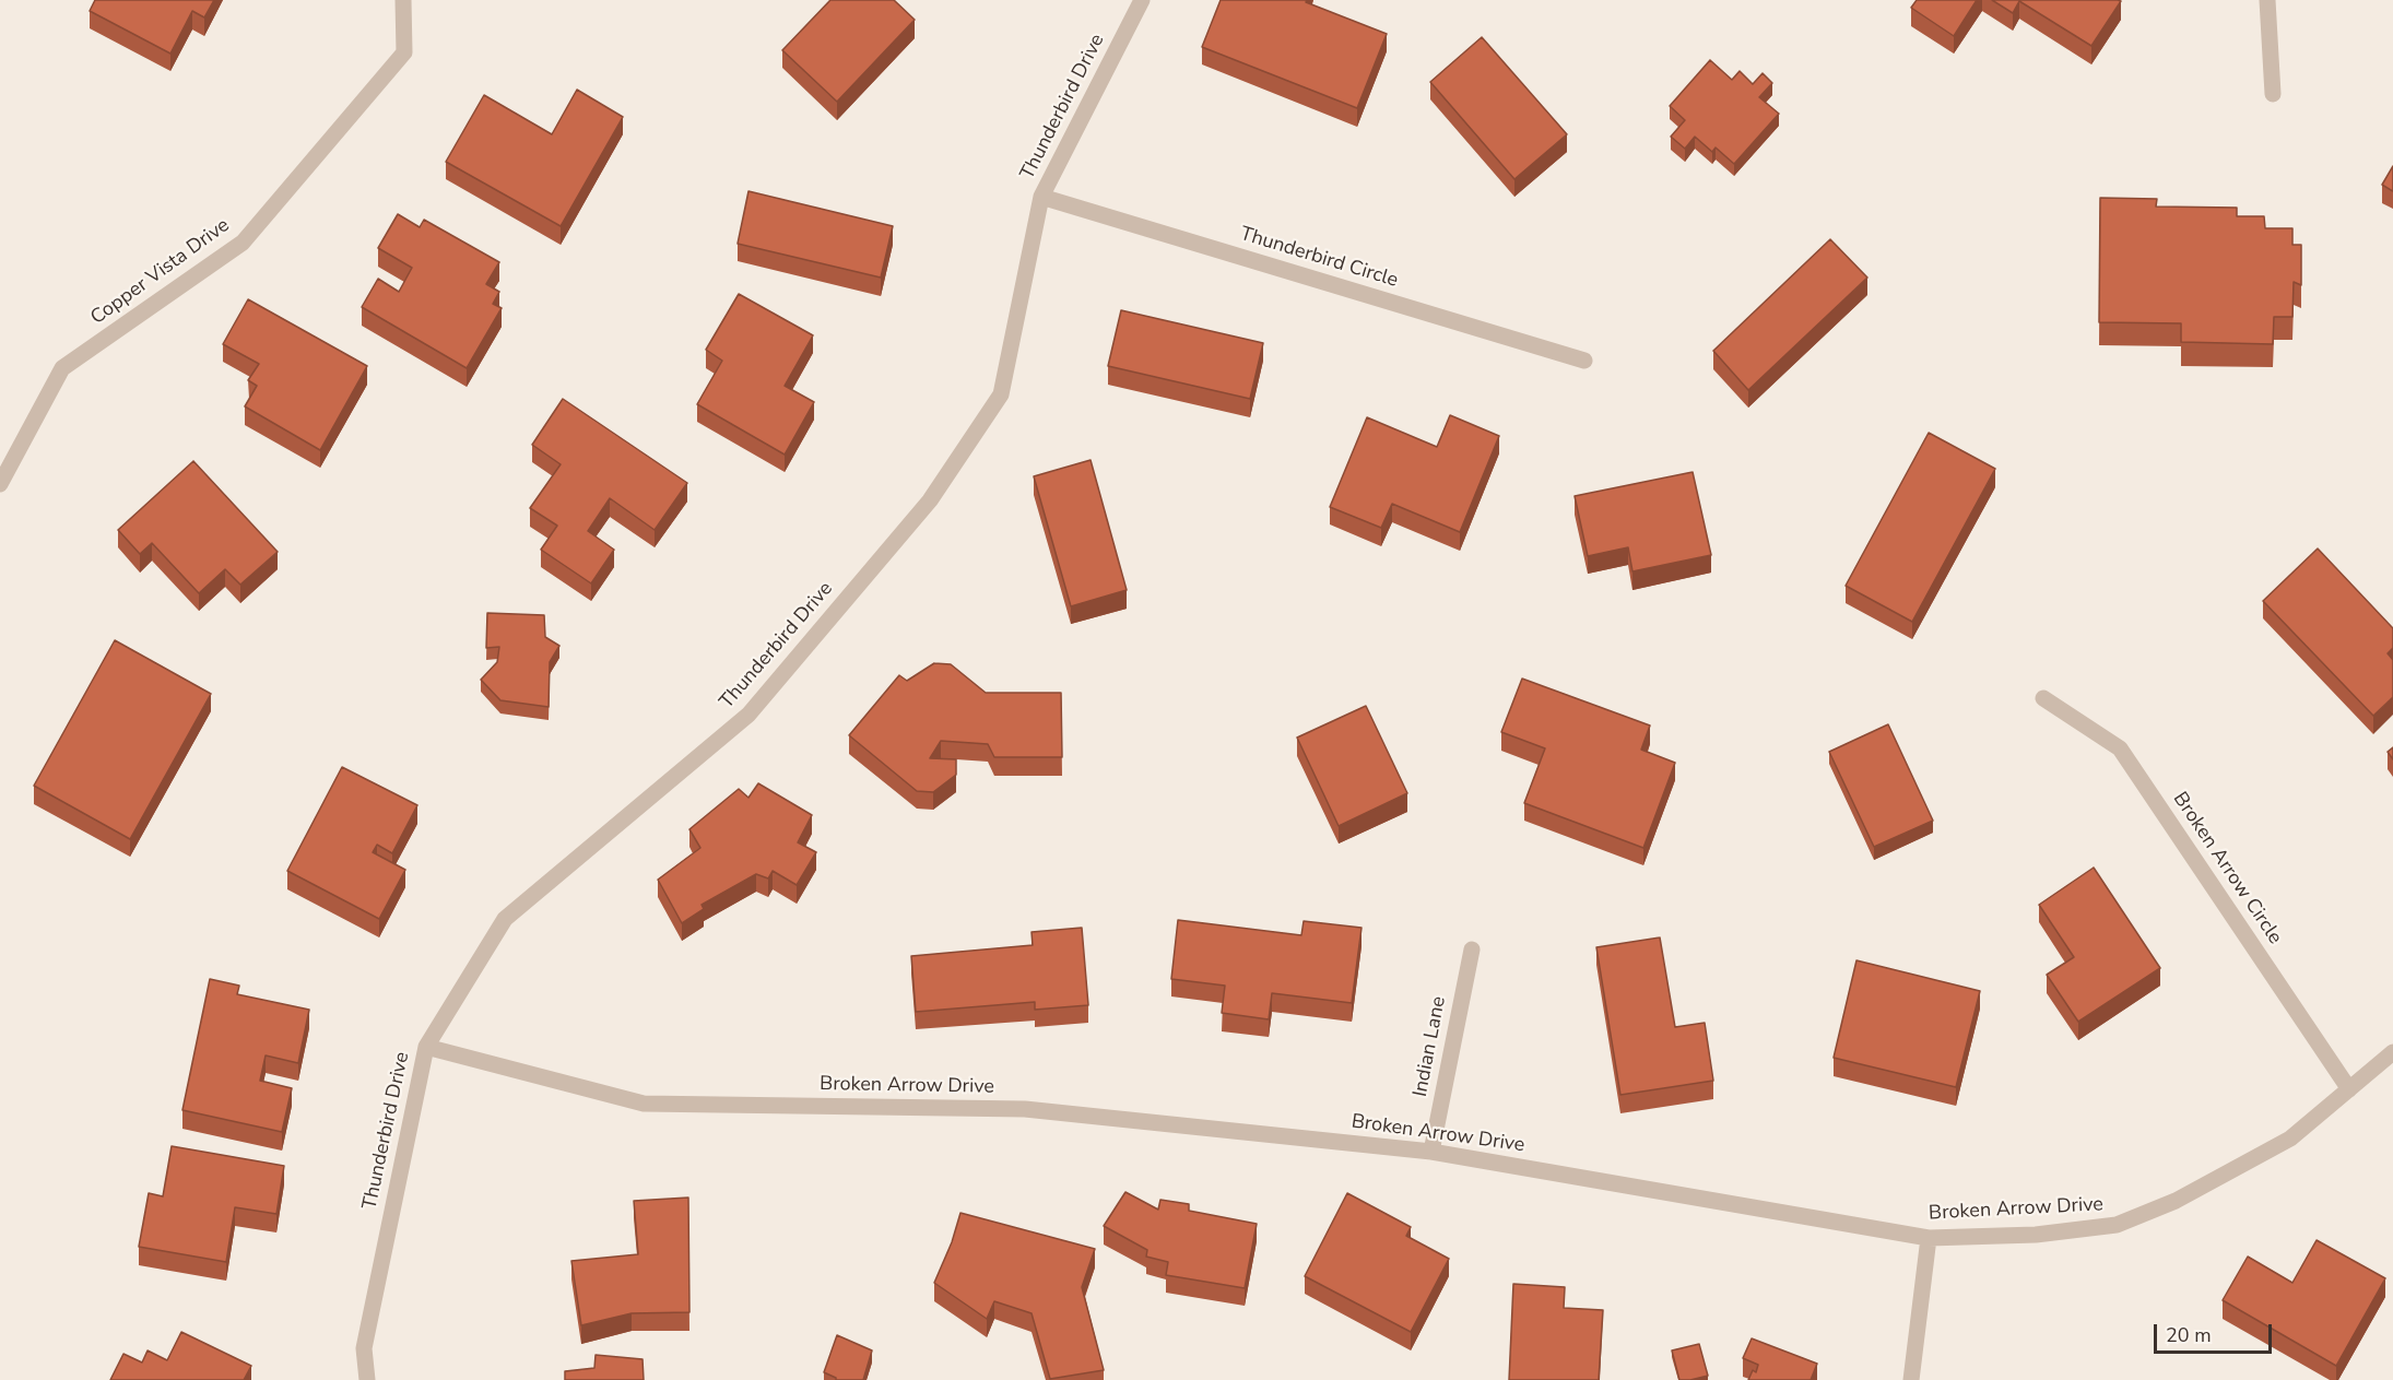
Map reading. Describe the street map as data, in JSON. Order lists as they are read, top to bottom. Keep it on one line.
{"streets":{"street":["Thunderbird Drive","Thunderbird Circle","Copper Vista Drive","Broken Arrow Circle","Indian Lane","Broken Arrow Drive"]},"crossings":[["Thunderbird Drive","Thunderbird Circle"],["Thunderbird Drive","Broken Arrow Drive"],["Broken Arrow Circle","Broken Arrow Drive"],["Indian Lane","Broken Arrow Drive"]],"scale_bar":"20 m"}
